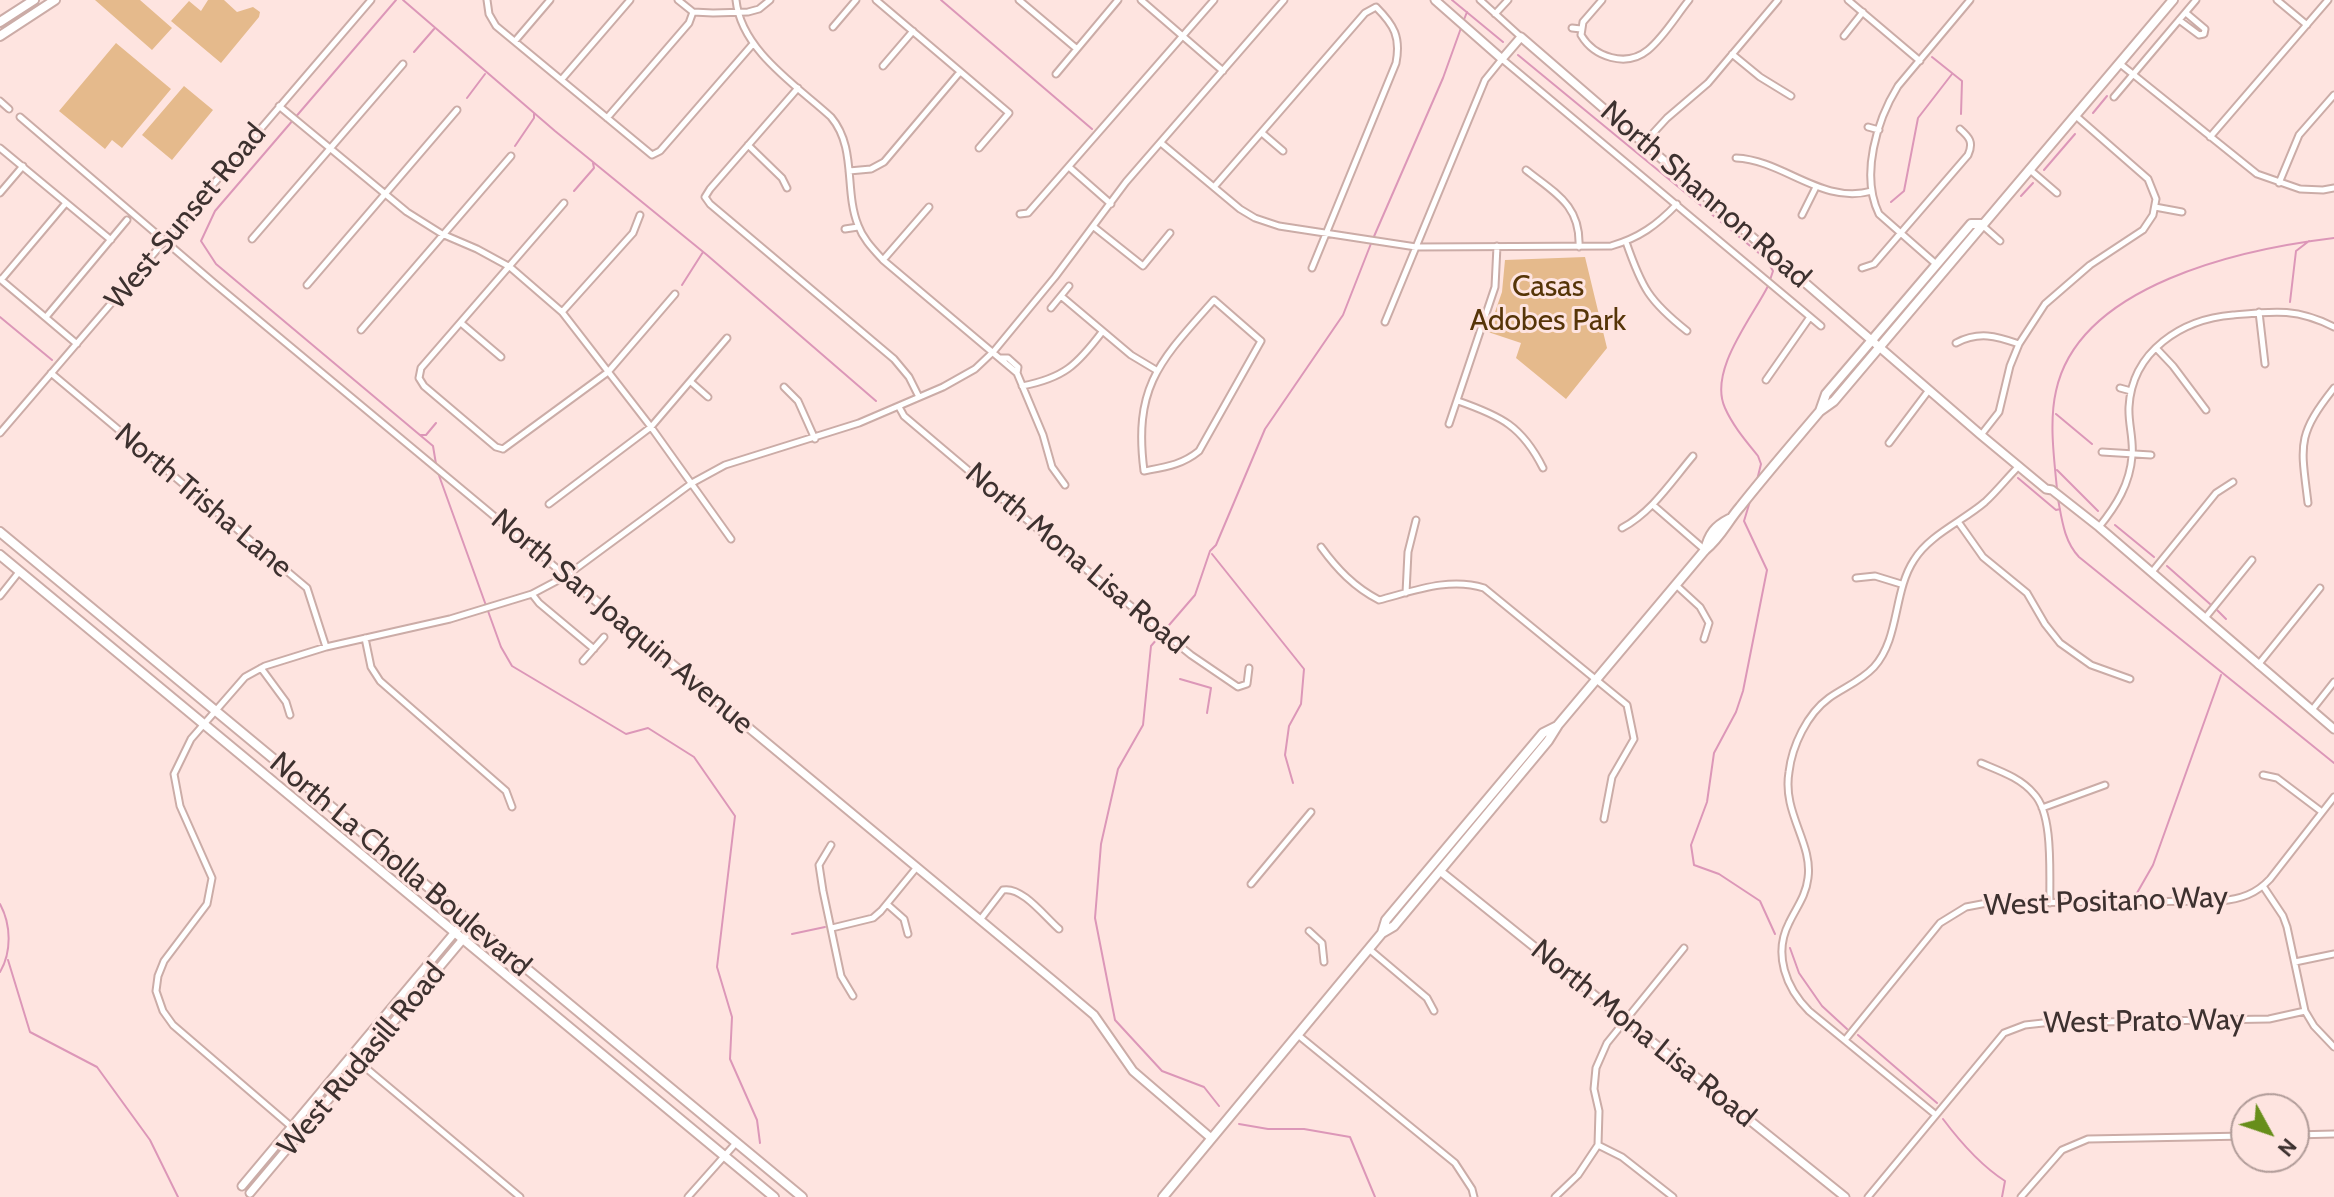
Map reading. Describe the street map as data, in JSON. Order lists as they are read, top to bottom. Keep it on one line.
{"streets":{"main road":["North La Cholla Boulevard"],"street":["North Shannon Road","West Sunset Road","North Trisha Lane","North Mona Lisa Road","North San Joaquin Avenue","West Positano Way","West Prato Way","West Rudasill Road"]},"crossings":[["West Sunset Road","North Trisha Lane"],["West Sunset Road","North San Joaquin Avenue"],["North La Cholla Boulevard","West Rudasill Road"]],"parks":["Casas Adobes Park"],"north":"bottom right"}
